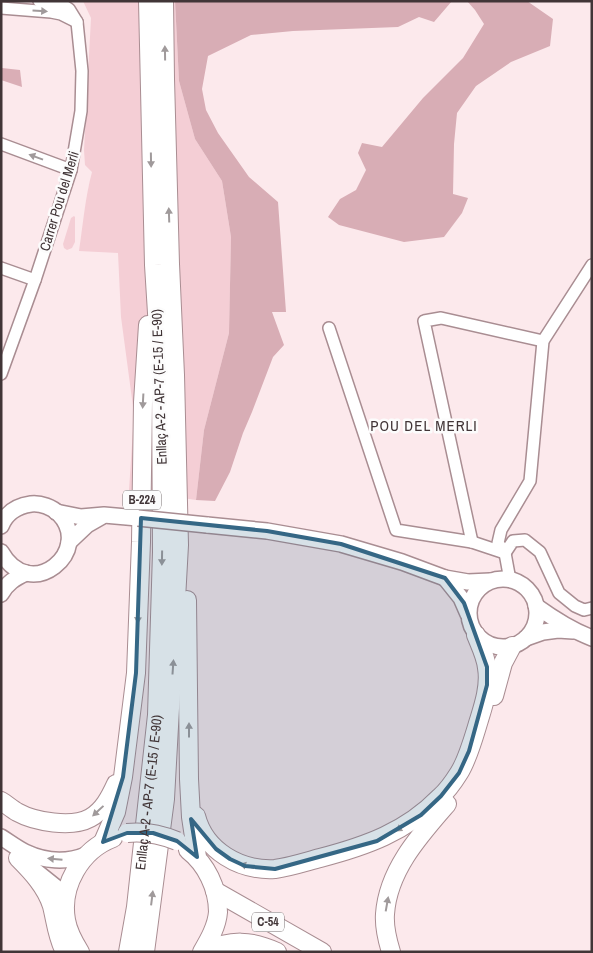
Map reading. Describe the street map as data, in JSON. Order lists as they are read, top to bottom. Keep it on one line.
{"streets":{"highway":["Enllaç A-2 - AP-7 (E-15 / E-90)","B-224","C-54"],"street":["Carrer Pou del Merli"]},"crossings":[["Enllaç A-2 - AP-7 (E-15 / E-90)","B-224"]],"districts":["POU DEL MERLI"]}
